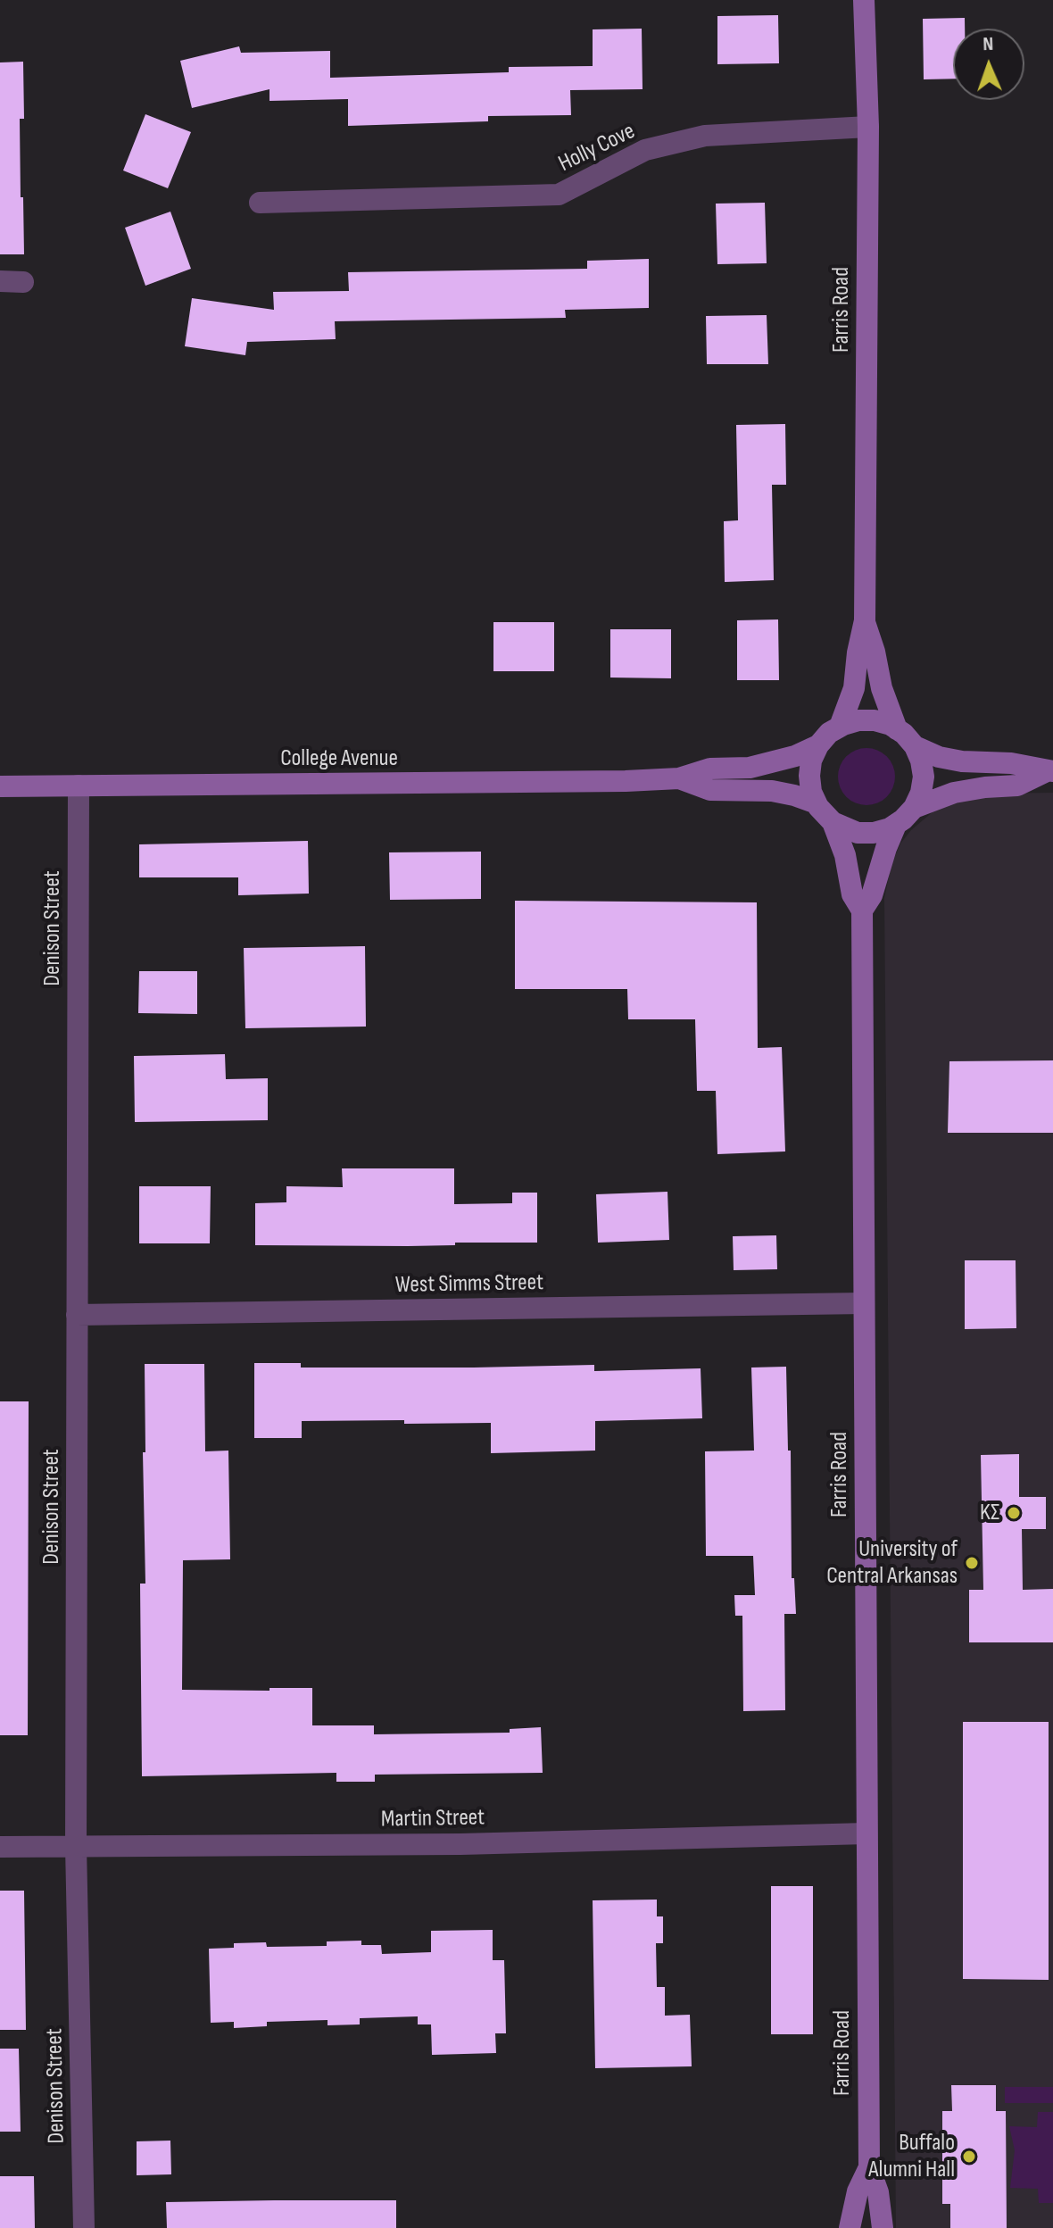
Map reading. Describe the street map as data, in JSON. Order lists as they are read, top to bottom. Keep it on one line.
{"streets":{"street":["Holly Cove","Farris Road","College Avenue","Denison Street","West Simms Street","Martin Street"]},"crossings":[["Holly Cove","Farris Road"],["Farris Road","College Avenue"],["Farris Road","West Simms Street"],["Farris Road","Martin Street"],["College Avenue","Denison Street"],["Denison Street","West Simms Street"],["Denison Street","Martin Street"]],"places":["KΣ","University of Central Arkansas","Buffalo Alumni Hall"],"north":"top"}
